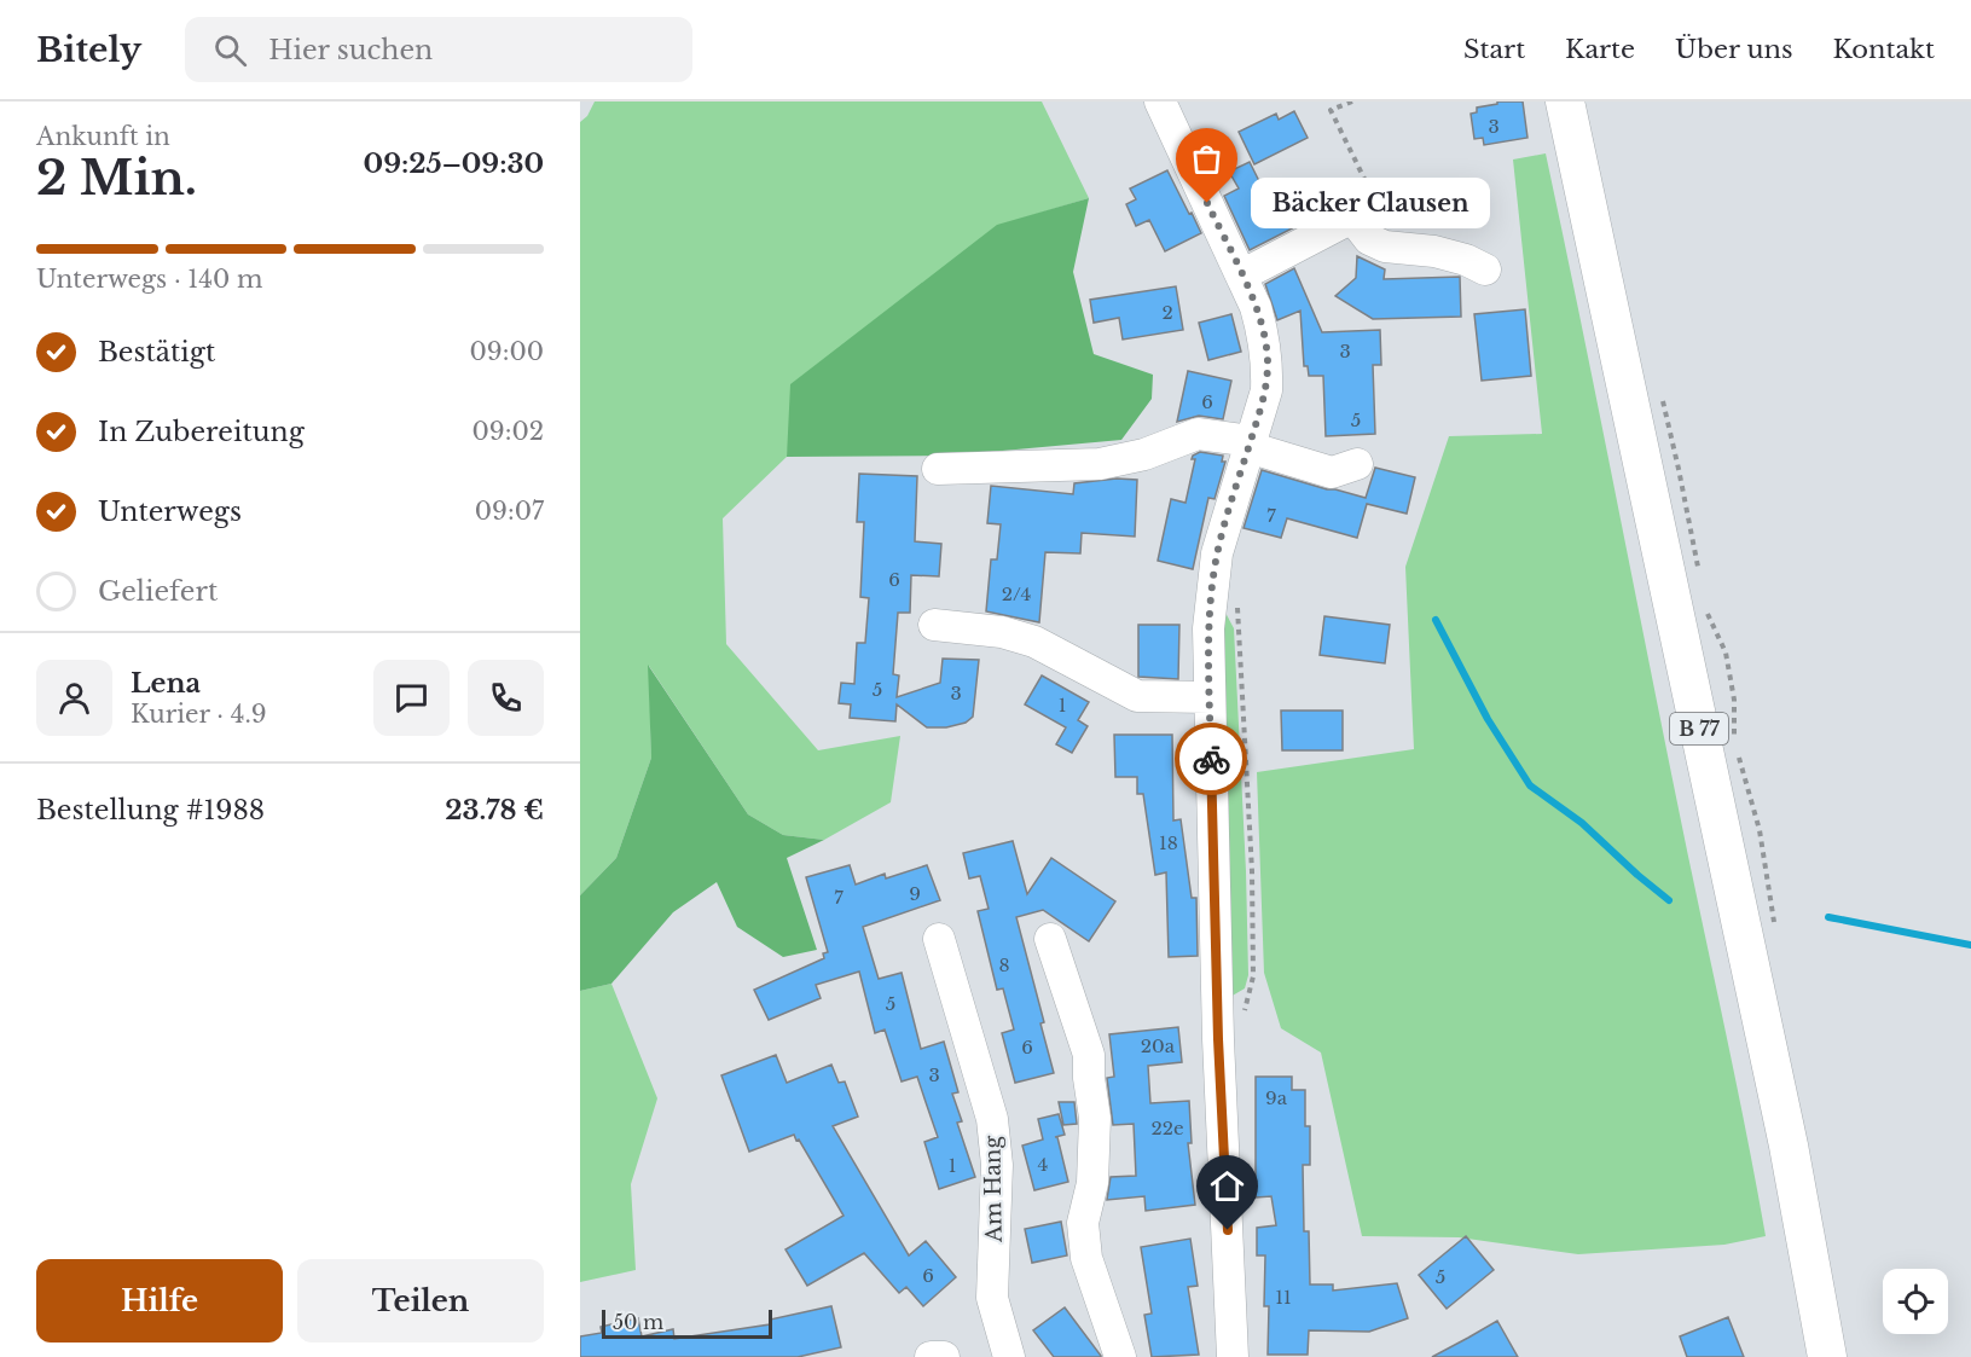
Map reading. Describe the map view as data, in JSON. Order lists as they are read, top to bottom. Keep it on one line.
{"streets":{"main road":["B 77"],"street":["Am Hang"]},"places":["Bäcker Clausen"],"house_numbers":["3","2","3","6","5","7","6","2/4","5","3","1","18","9","7","8","5","20a","6","3","9a","22e","4","1","6","5","11"],"scale_bar":"50 m","page":{"header":"Bitely","search":"Hier suchen","nav":["Start","Karte","Über uns","Kontakt"],"heading":["2 Min.","Ankunft in","09:25–09:30"],"panel":["Lena","Kurier · 4.9","Bestellung #1988","23.78 €"],"bubble":"Bäcker Clausen","bar":"Unterwegs · 140 m","list":[["Bestätigt","09:00"],["In Zubereitung","09:02"],["Unterwegs","09:07"],"Geliefert"],"buttons":["Hilfe","Teilen"],"scale":"50 m"}}
